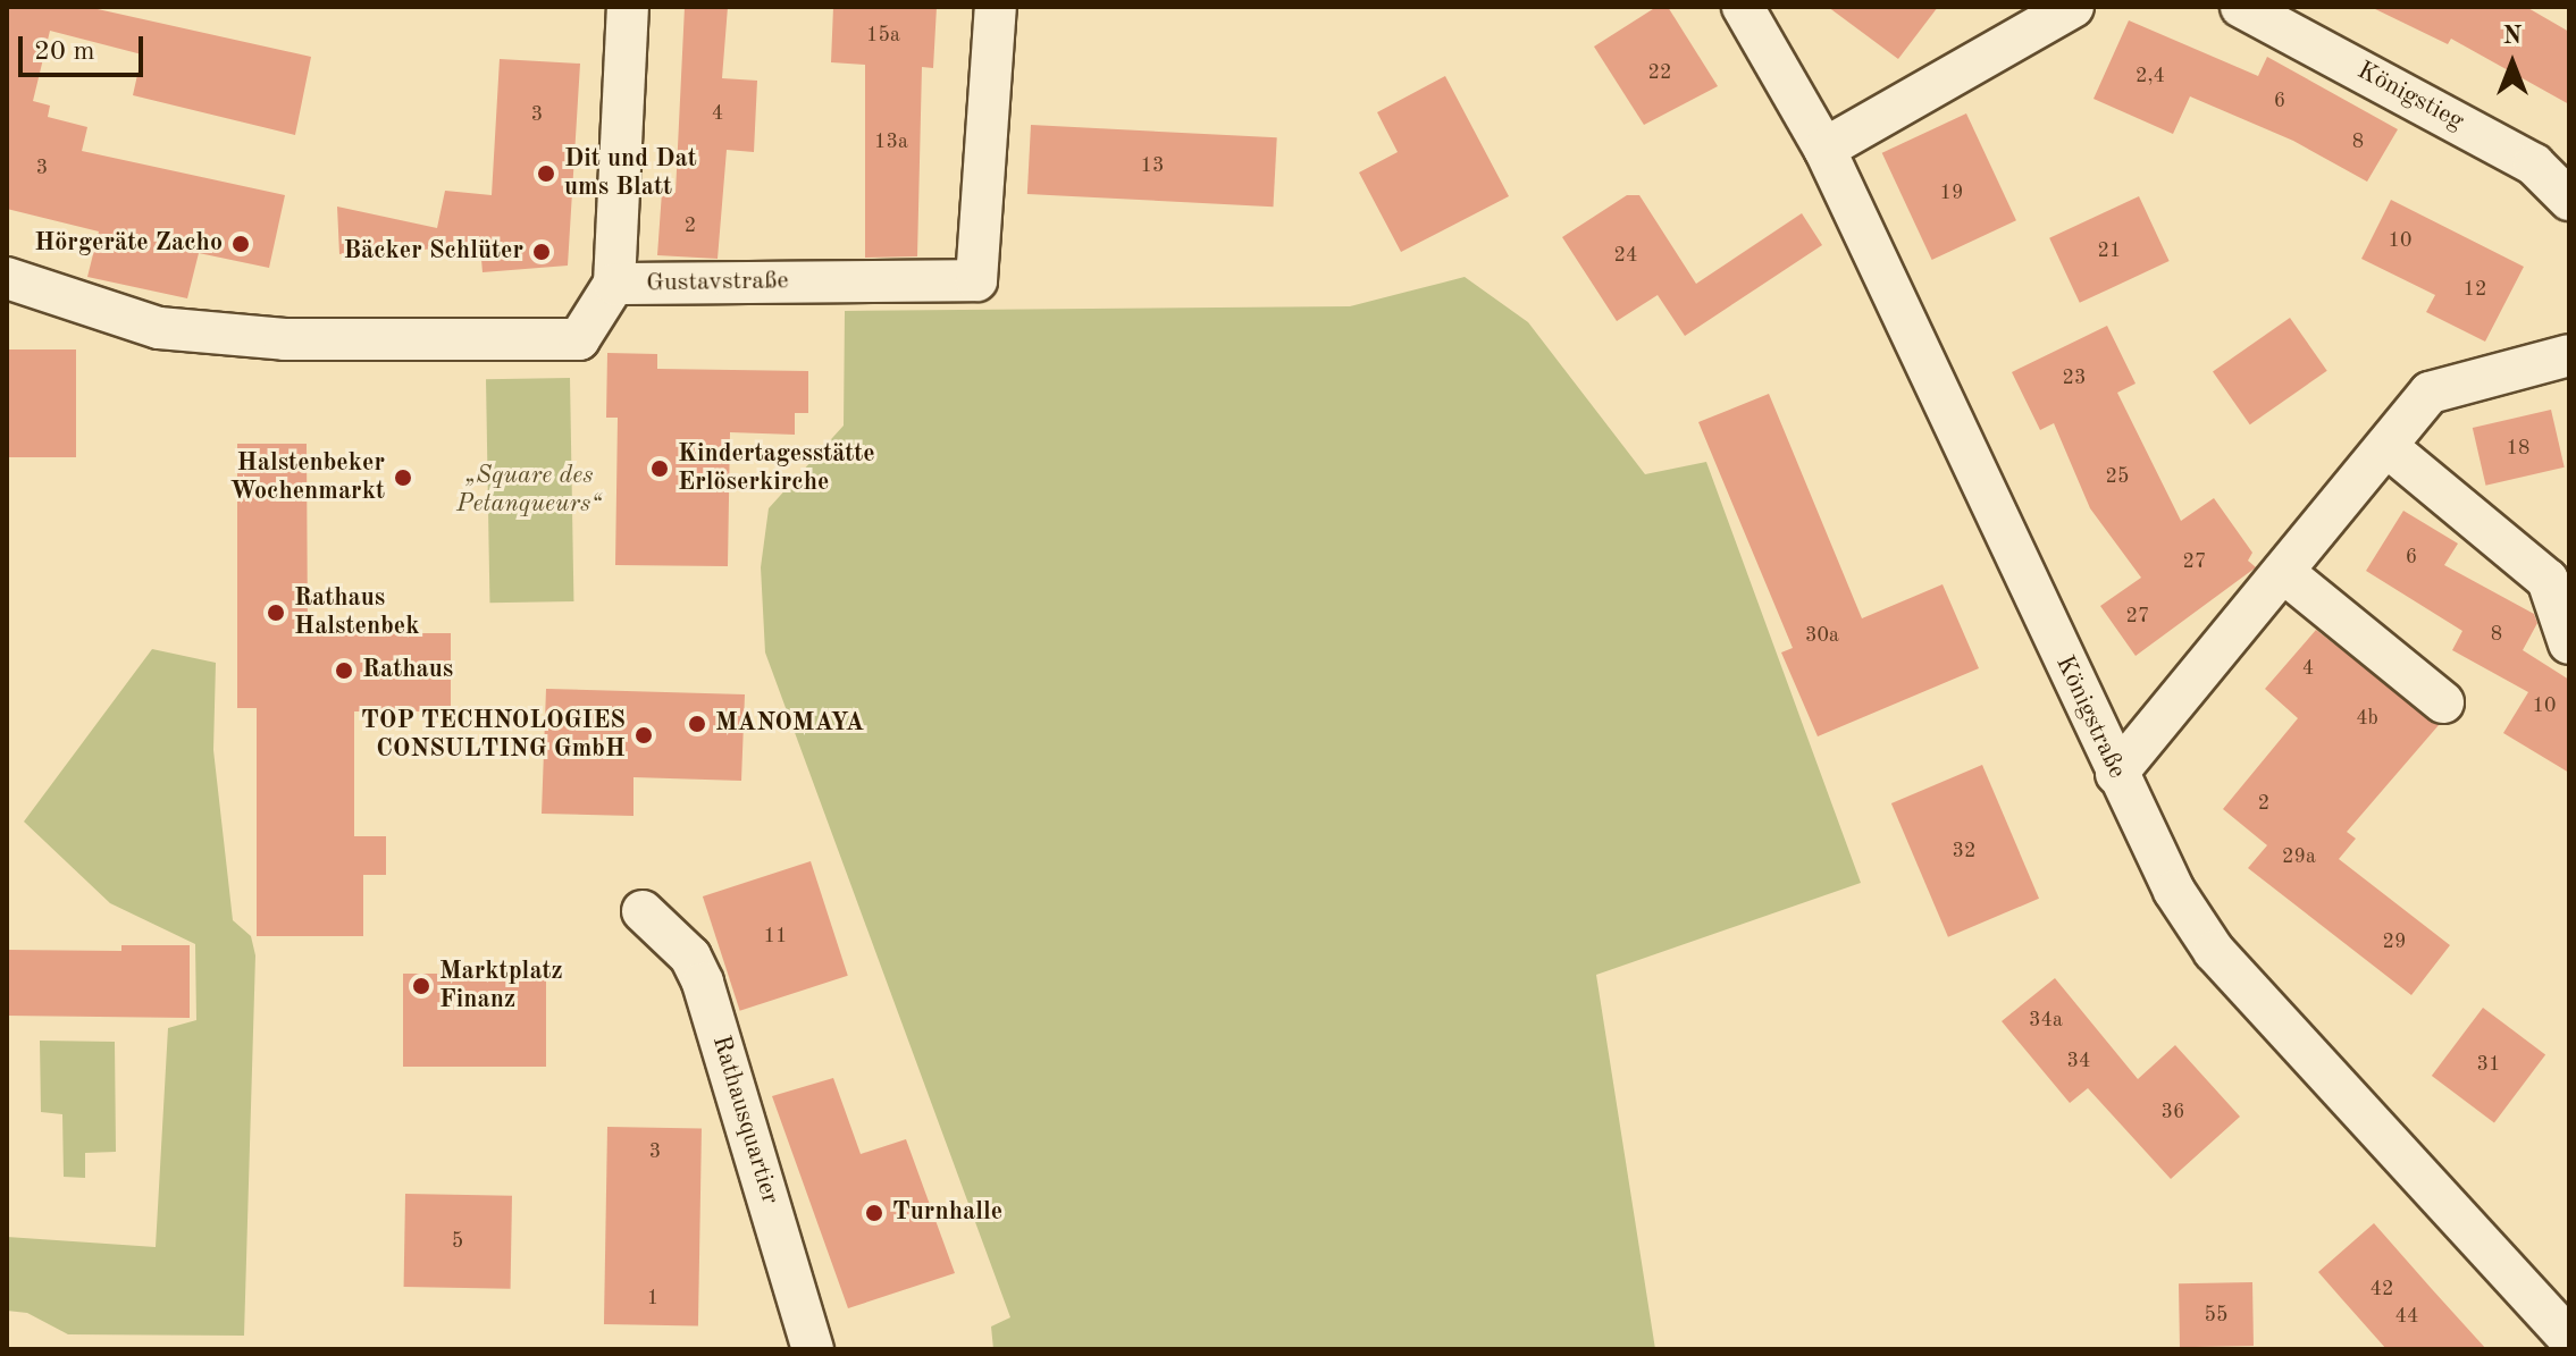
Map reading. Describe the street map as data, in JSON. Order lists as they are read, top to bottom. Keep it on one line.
{"streets":{"street":["Königstieg","Gustavstraße","Königstraße","Rathausquartier"]},"parks":["„Square des Petanqueurs“"],"places":["Dit und Dat ums Blatt","Hörgeräte Zacho","Bäcker Schlüter","Kindertagesstätte Erlöserkirche","Halstenbeker Wochenmarkt","Rathaus Halstenbek","Rathaus","MANOMAYA","TOP TECHNOLOGIES CONSULTING GmbH","Marktplatz Finanz","Turnhalle"],"house_numbers":["15a","22","2,4","6","4","3","13a","8","13","3","19","2","10","21","24","12","23","18","25","6","27","27","8","30a","4","10","4b","2","32","29a","11","29","34a","34","31","36","3","5","42","1","55","44"],"scale_bar":"20 m","north":"top"}
